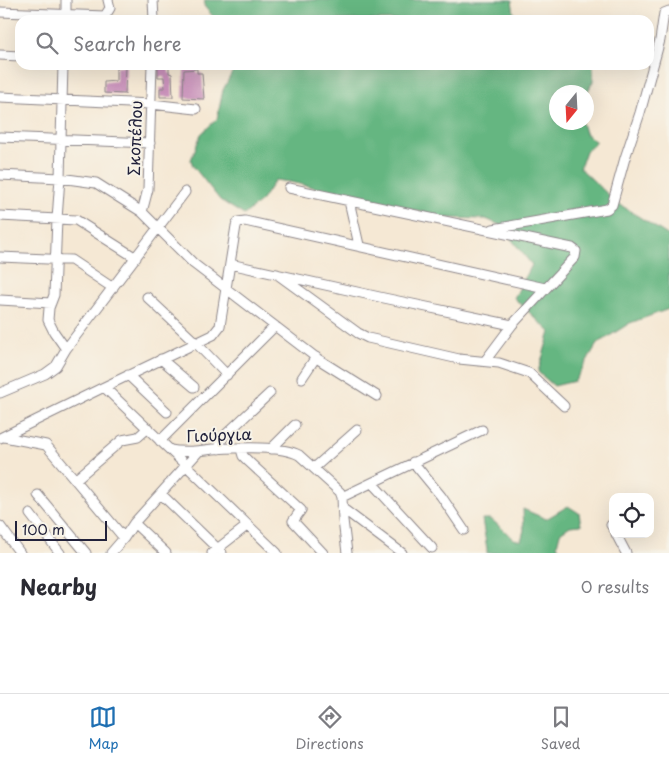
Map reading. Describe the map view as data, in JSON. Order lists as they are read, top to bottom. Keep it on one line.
{"streets":{"street":["Σκοπέλου","Γιούργια"]},"scale_bar":"100 m","north":"bottom","page":{"search":"Search here","scale":"100 m","heading":["Nearby","0 results"],"nav":["Map","Directions","Saved"]}}
